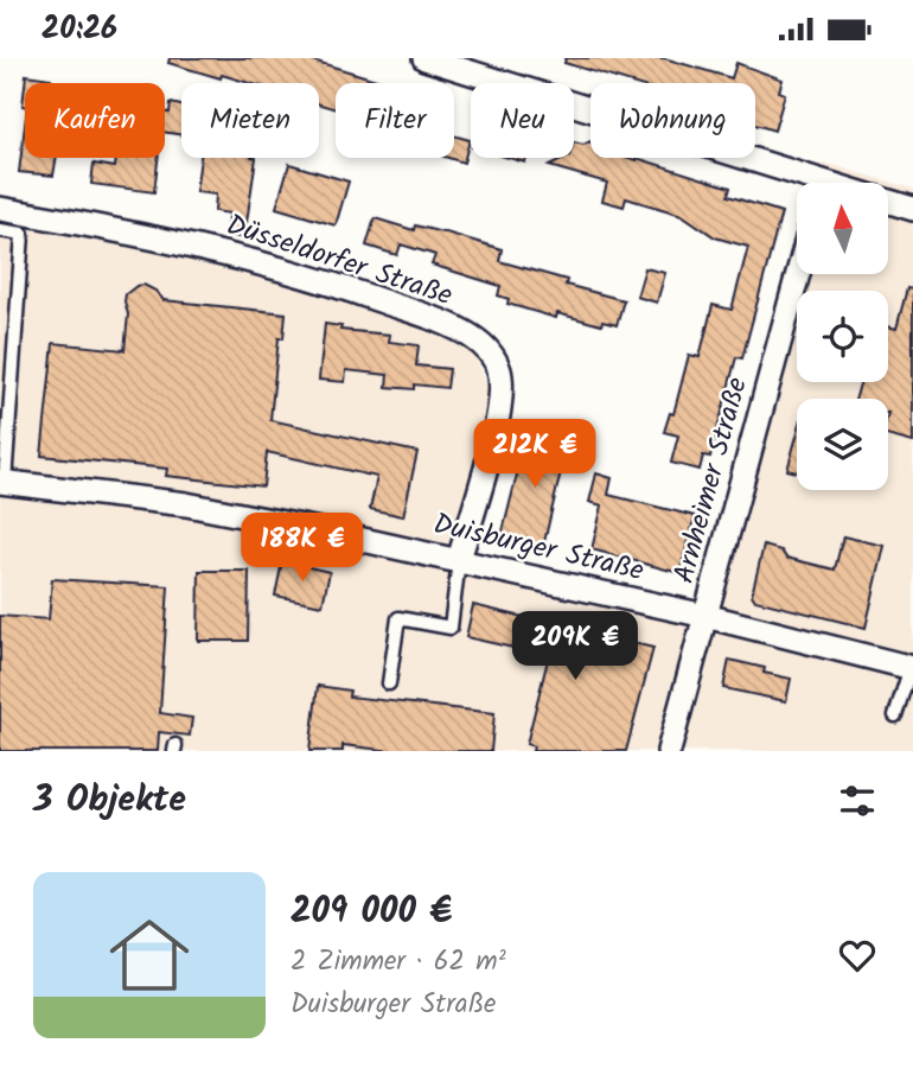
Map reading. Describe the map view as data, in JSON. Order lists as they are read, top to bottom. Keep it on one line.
{"streets":{"street":["Düsseldorfer Straße","Arnheimer Straße","Duisburger Straße"]},"crossings":[["Düsseldorfer Straße","Duisburger Straße"],["Arnheimer Straße","Duisburger Straße"]],"north":"top","page":{"status":"20:26","chip":["Kaufen","Mieten","Filter","Neu","Wohnung"],"price":["212K €","188K €","209K €"],"heading":"3 Objekte","list":[{"name":"209 000 €","note":"2 Zimmer · 62 m² · Duisburger Straße"}]}}
